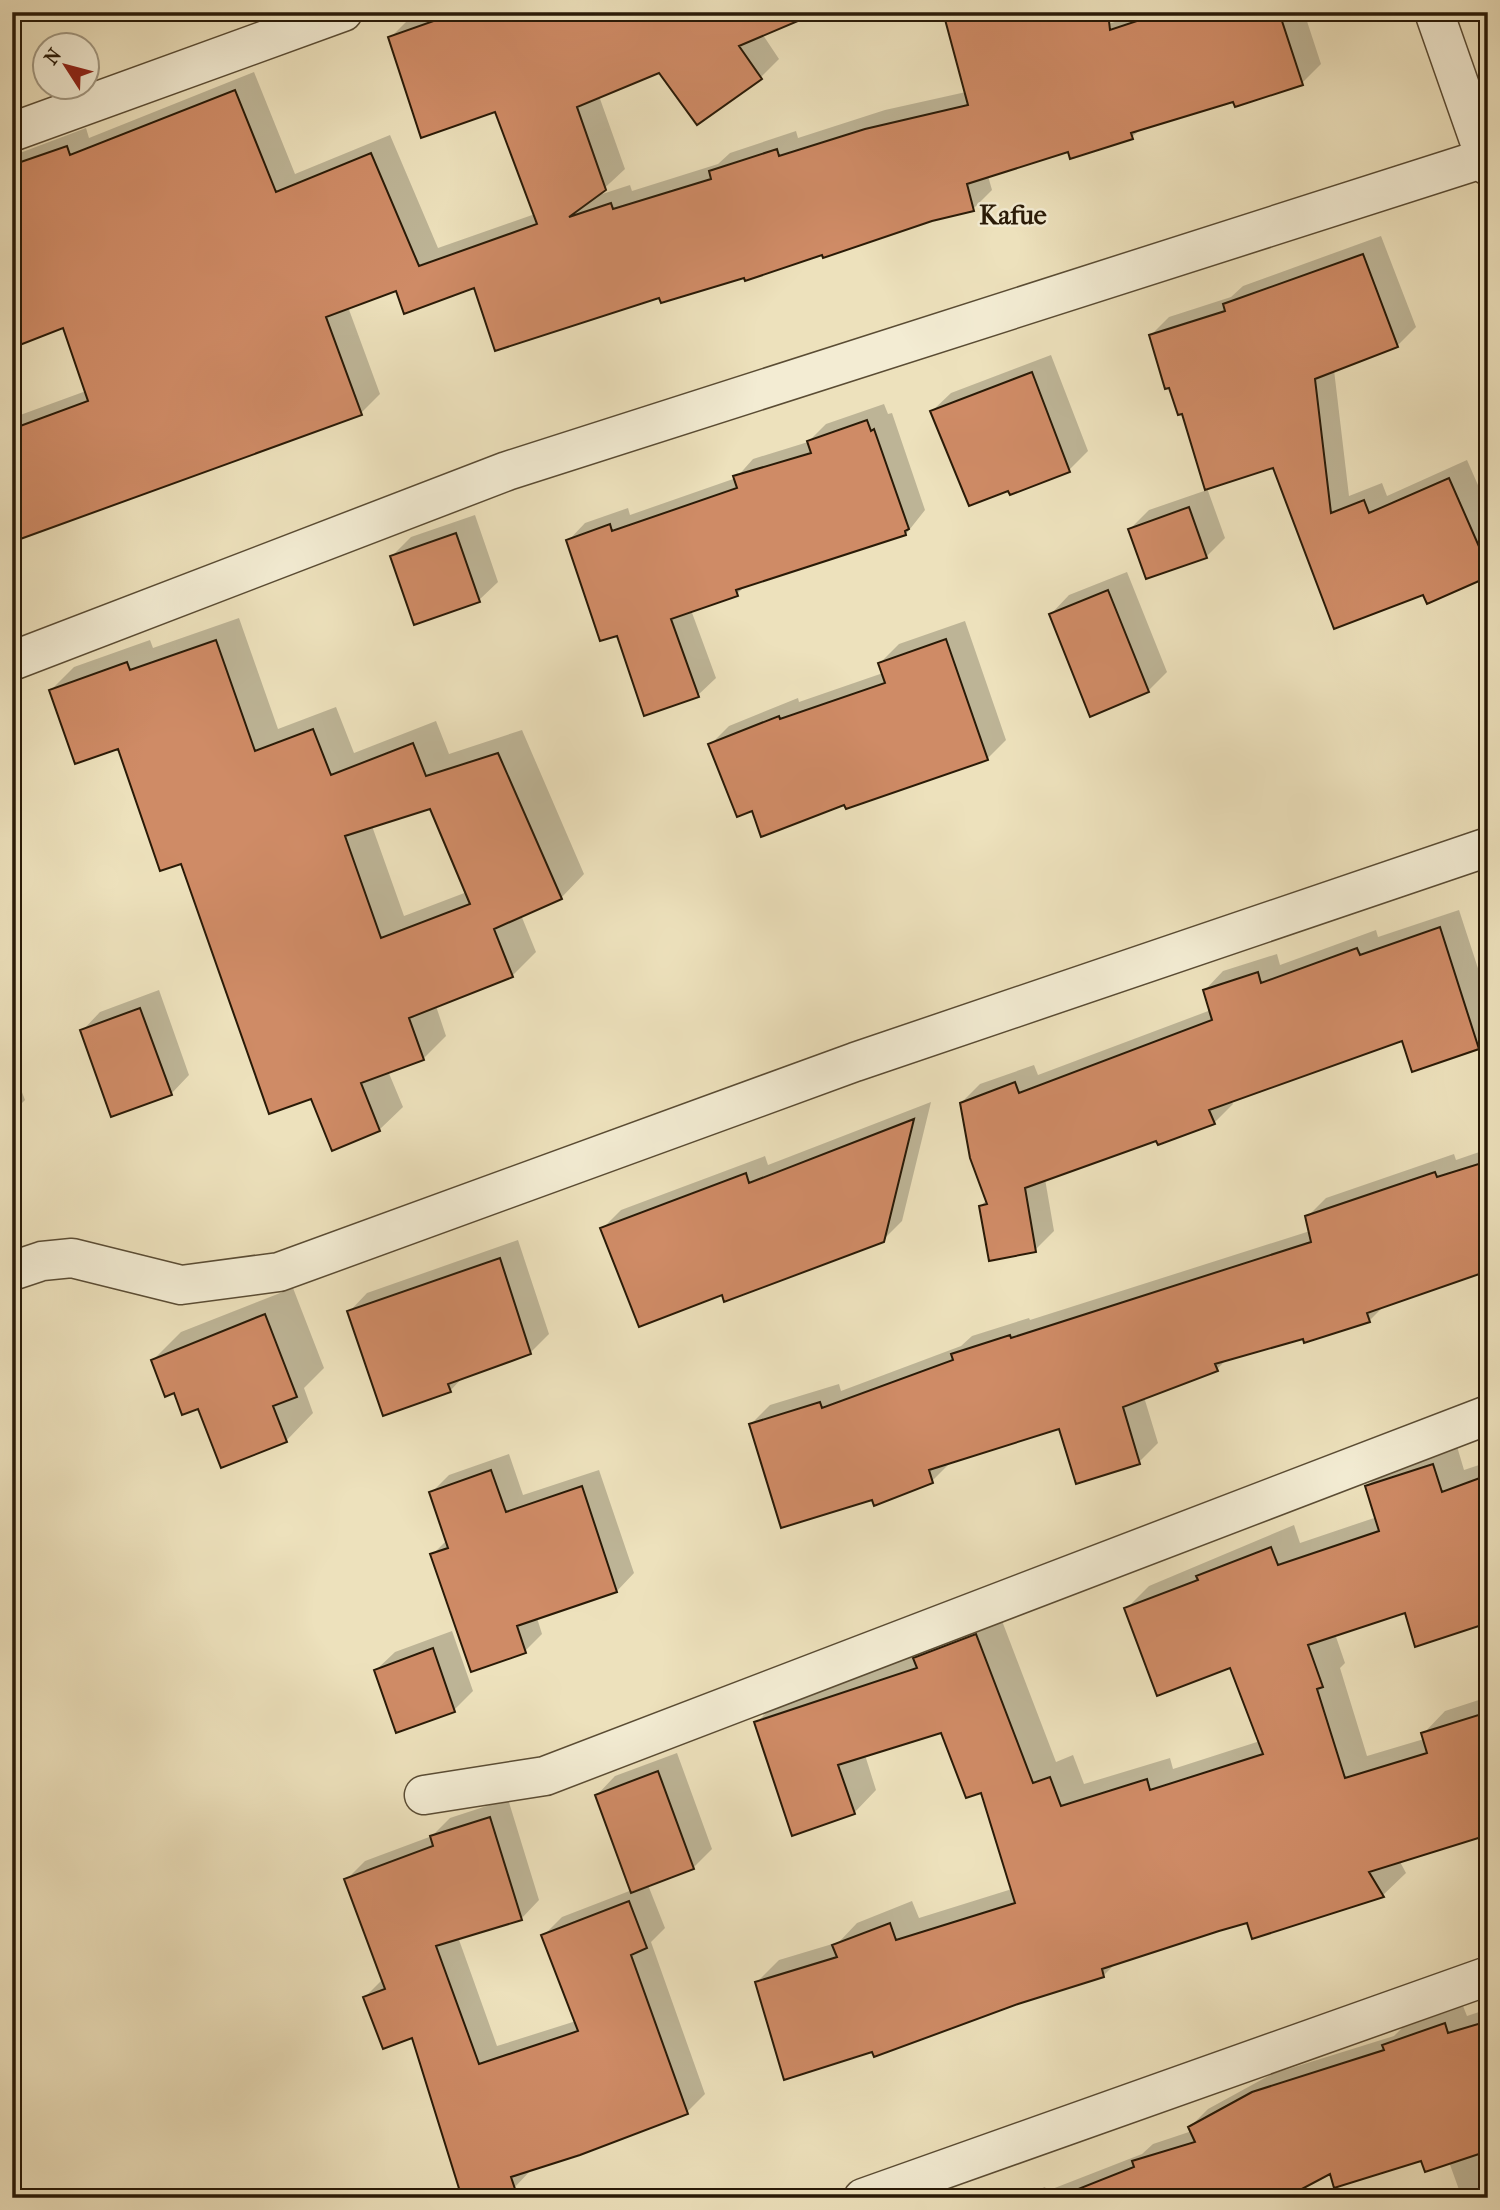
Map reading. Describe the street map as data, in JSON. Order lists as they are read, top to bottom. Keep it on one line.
{"districts":["Kafue"],"north":"top left"}
